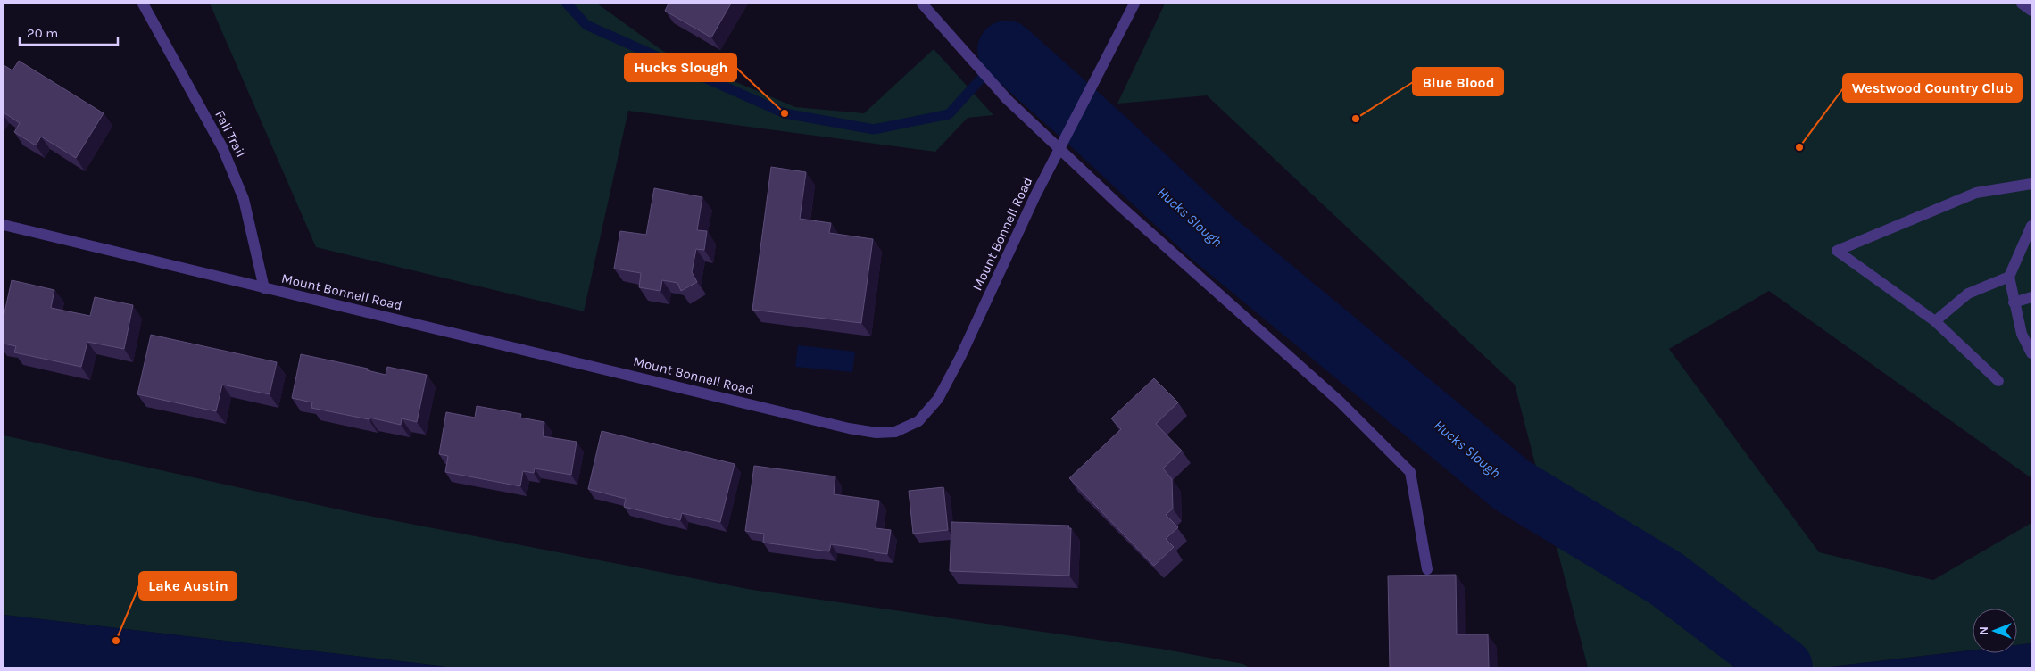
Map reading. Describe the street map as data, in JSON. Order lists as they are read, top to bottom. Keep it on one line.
{"streets":{"street":["Fall Trail","Mount Bonnell Road"]},"crossings":[["Fall Trail","Mount Bonnell Road"]],"water":["Hucks Slough"],"places":["Hucks Slough","Blue Blood","Westwood Country Club","Lake Austin"],"scale_bar":"20 m","north":"left"}
